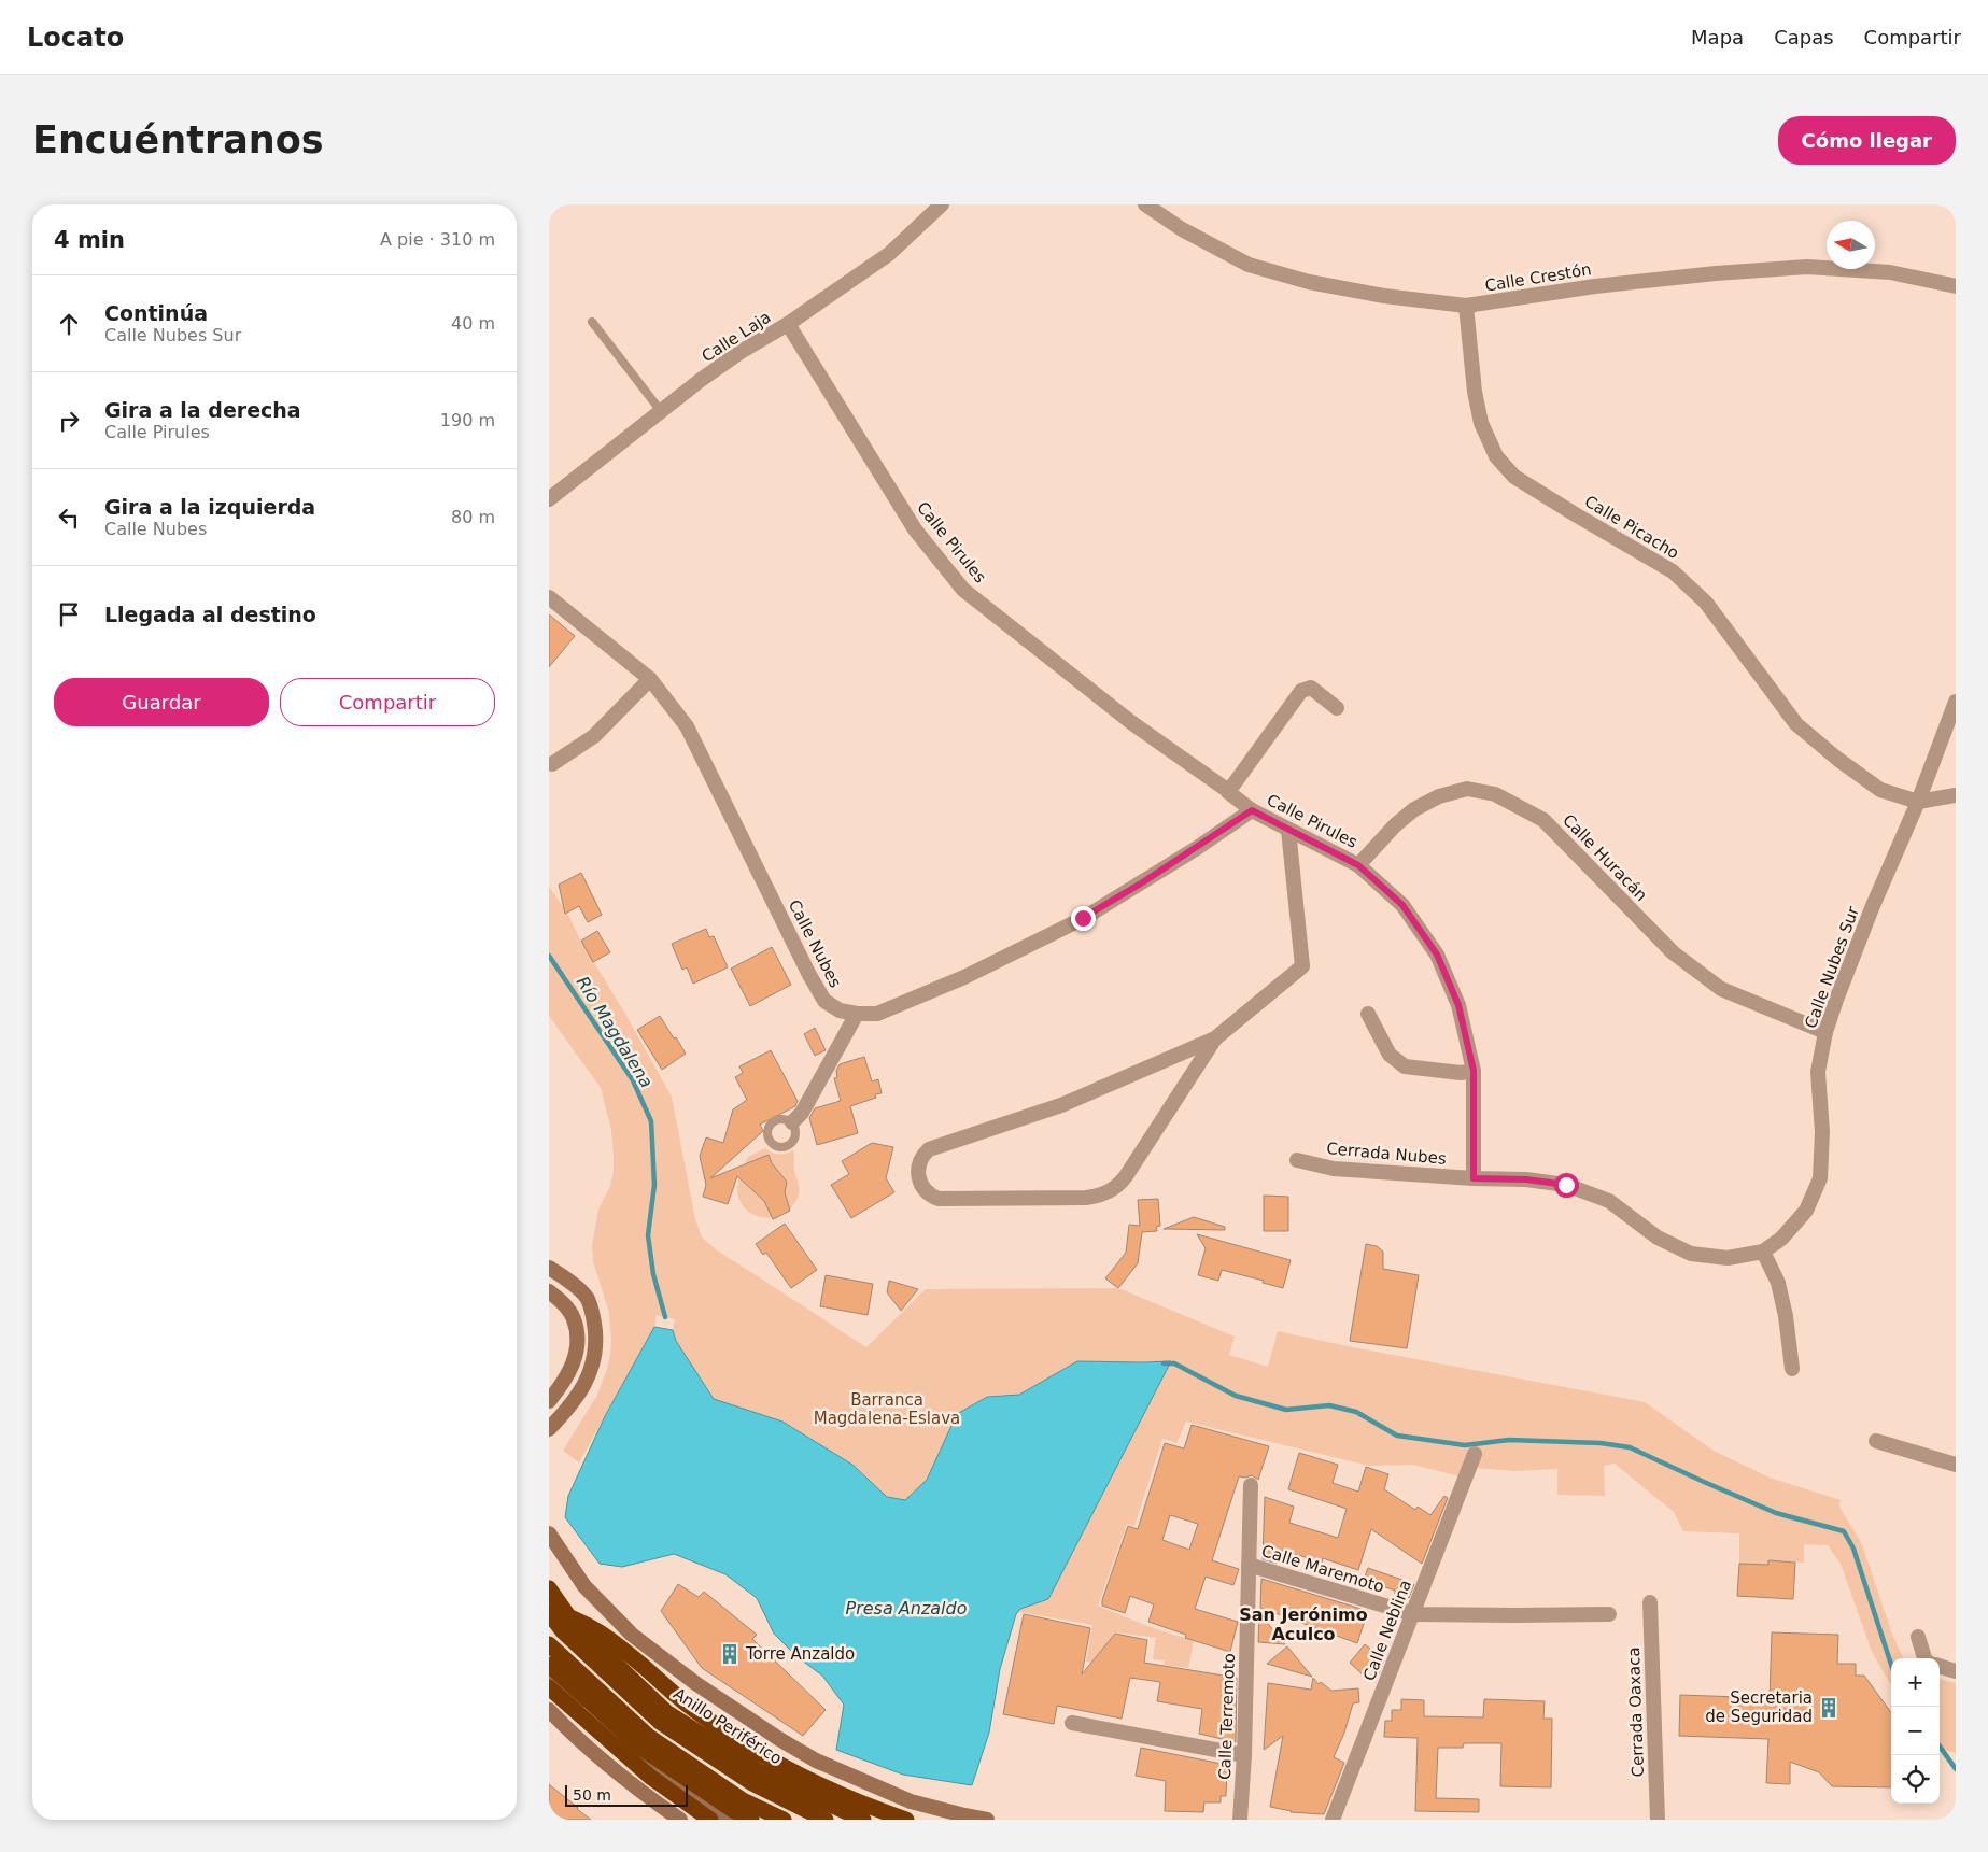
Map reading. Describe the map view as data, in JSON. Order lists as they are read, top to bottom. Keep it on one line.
{"streets":{"highway":["Anillo Periférico"],"street":["Calle Crestón","Calle Laja","Calle Picacho","Calle Pirules","Calle Huracán","Calle Nubes","Calle Nubes Sur","Cerrada Nubes","Calle Maremoto","Calle Neblina","Cerrada Oaxaca","Calle Terremoto"]},"crossings":[["Calle Crestón","Calle Picacho"],["Calle Laja","Calle Pirules"],["Calle Picacho","Calle Nubes Sur"],["Calle Pirules","Calle Huracán"],["Calle Pirules","Calle Nubes"],["Calle Pirules","Calle Nubes Sur"],["Calle Pirules","Cerrada Nubes"],["Calle Huracán","Calle Nubes Sur"],["Calle Nubes Sur","Cerrada Nubes"],["Calle Maremoto","Calle Neblina"],["Calle Maremoto","Calle Terremoto"]],"districts":["San Jerónimo Aculco"],"water":["Río Magdalena","Presa Anzaldo"],"parks":["Barranca Magdalena-Eslava"],"places":{"building":["Torre Anzaldo","Secretaria de Seguridad"]},"scale_bar":"50 m","north":"left","page":{"header":"Locato","nav":["Mapa","Capas","Compartir"],"buttons":["Cómo llegar",["Guardar","Compartir"]],"title":"Encuéntranos","heading":["4 min","A pie · 310 m"],"list":[["Continúa","Calle Nubes Sur","40 m"],["Gira a la derecha","Calle Pirules","190 m"],["Gira a la izquierda","Calle Nubes","80 m"],"Llegada al destino"],"map_buttons":["+","−"],"scale":"50 m"}}
